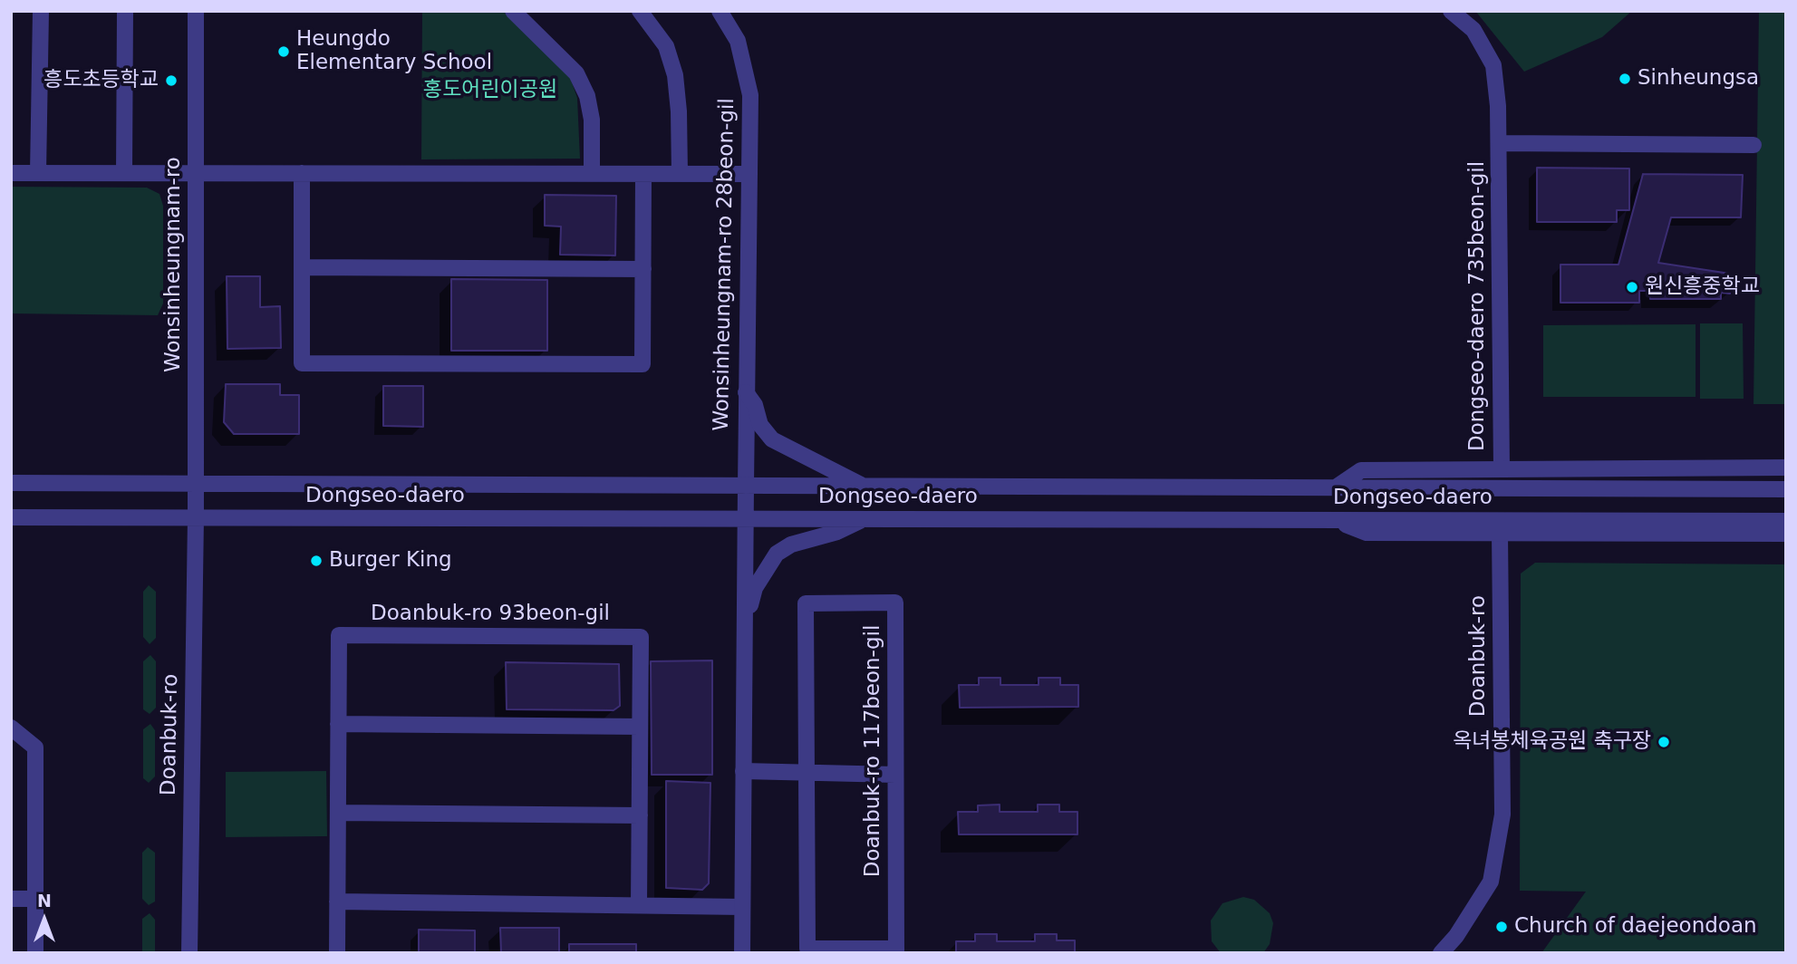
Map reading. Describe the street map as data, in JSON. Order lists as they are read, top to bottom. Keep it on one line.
{"streets":{"street":["Wonsinheungnam-ro","Wonsinheungnam-ro 28beon-gil","Dongseo-daero 735beon-gil","Dongseo-daero","Doanbuk-ro 93beon-gil","Doanbuk-ro","Doanbuk-ro 117beon-gil"]},"crossings":[["Wonsinheungnam-ro","Dongseo-daero"],["Wonsinheungnam-ro","Doanbuk-ro"],["Wonsinheungnam-ro 28beon-gil","Dongseo-daero"],["Dongseo-daero","Doanbuk-ro"]],"parks":["홍도어린이공원"],"places":["Heungdo Elementary School","Sinheungsa","흥도초등학교","원신흥중학교","Burger King","옥녀봉체육공원 축구장","Church of daejeondoan"],"north":"top"}
